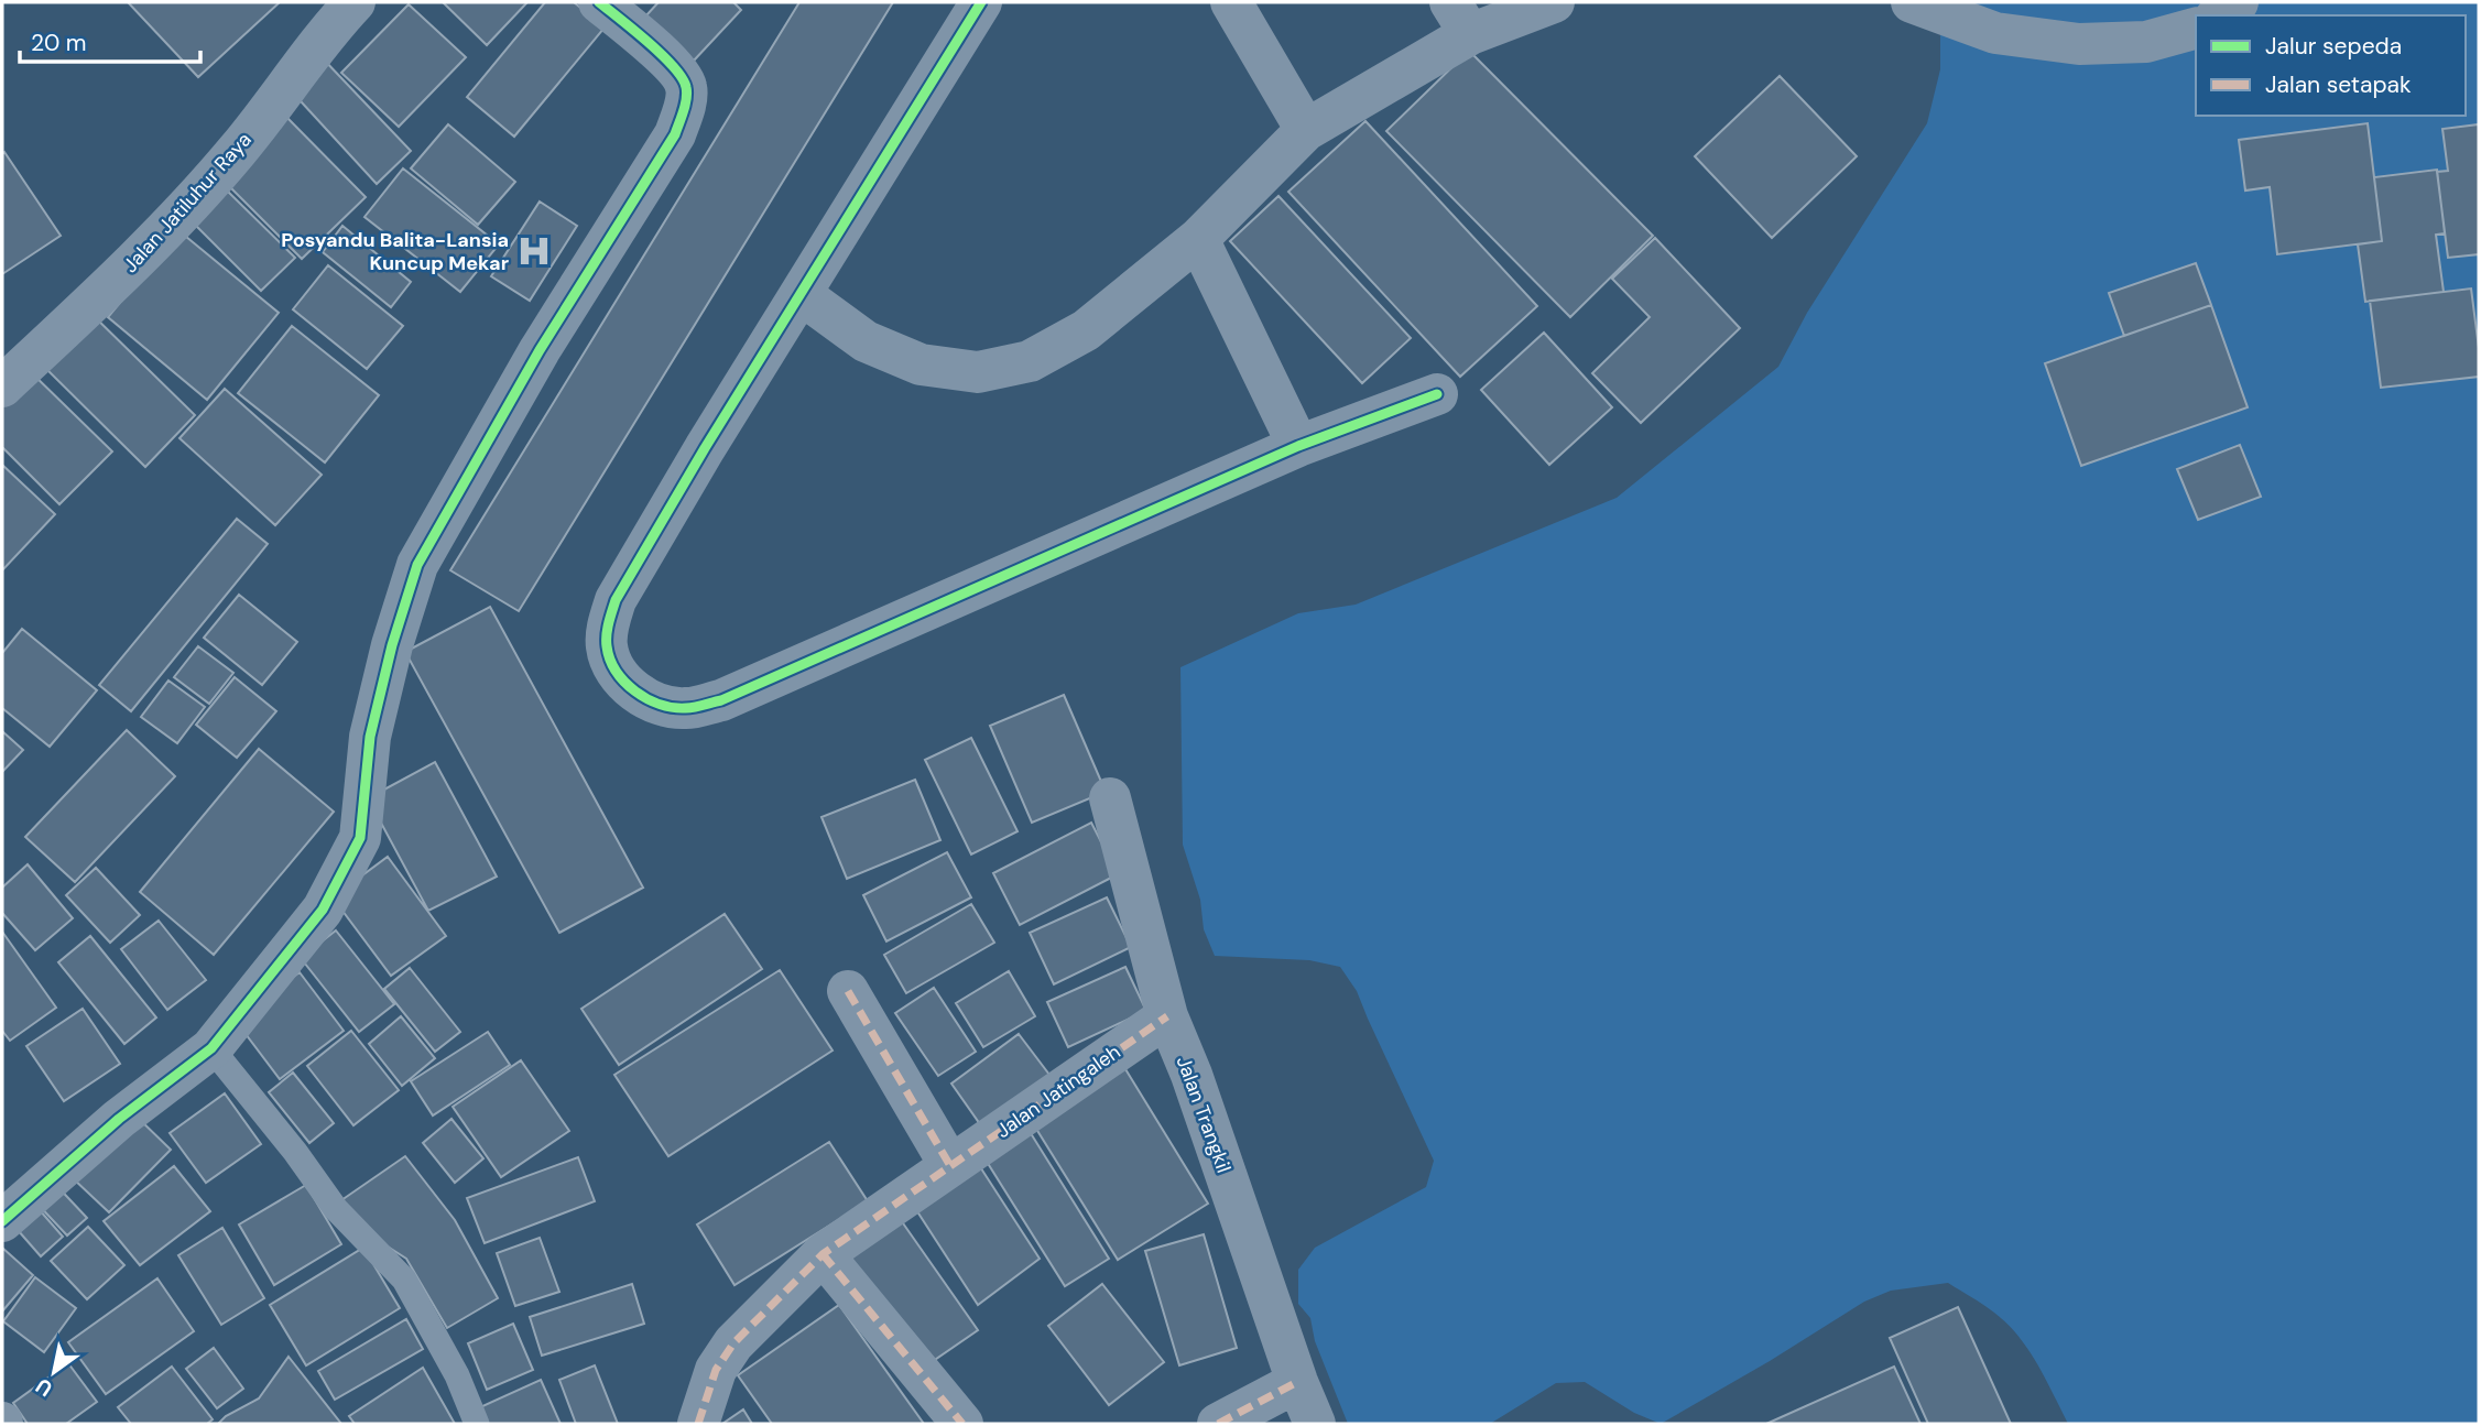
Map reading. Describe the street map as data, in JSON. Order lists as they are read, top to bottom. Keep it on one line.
{"streets":{"street":["Jalan Jatiluhur Raya","Jalan Jatingaleh","Jalan Trangkil"]},"crossings":[["Jalan Jatingaleh","Jalan Trangkil"]],"places":{"hospital":["Posyandu Balita-Lansia Kuncup Mekar"]},"legend":["Jalur sepeda","Jalan setapak"],"scale_bar":"20 m","north":"bottom left"}
